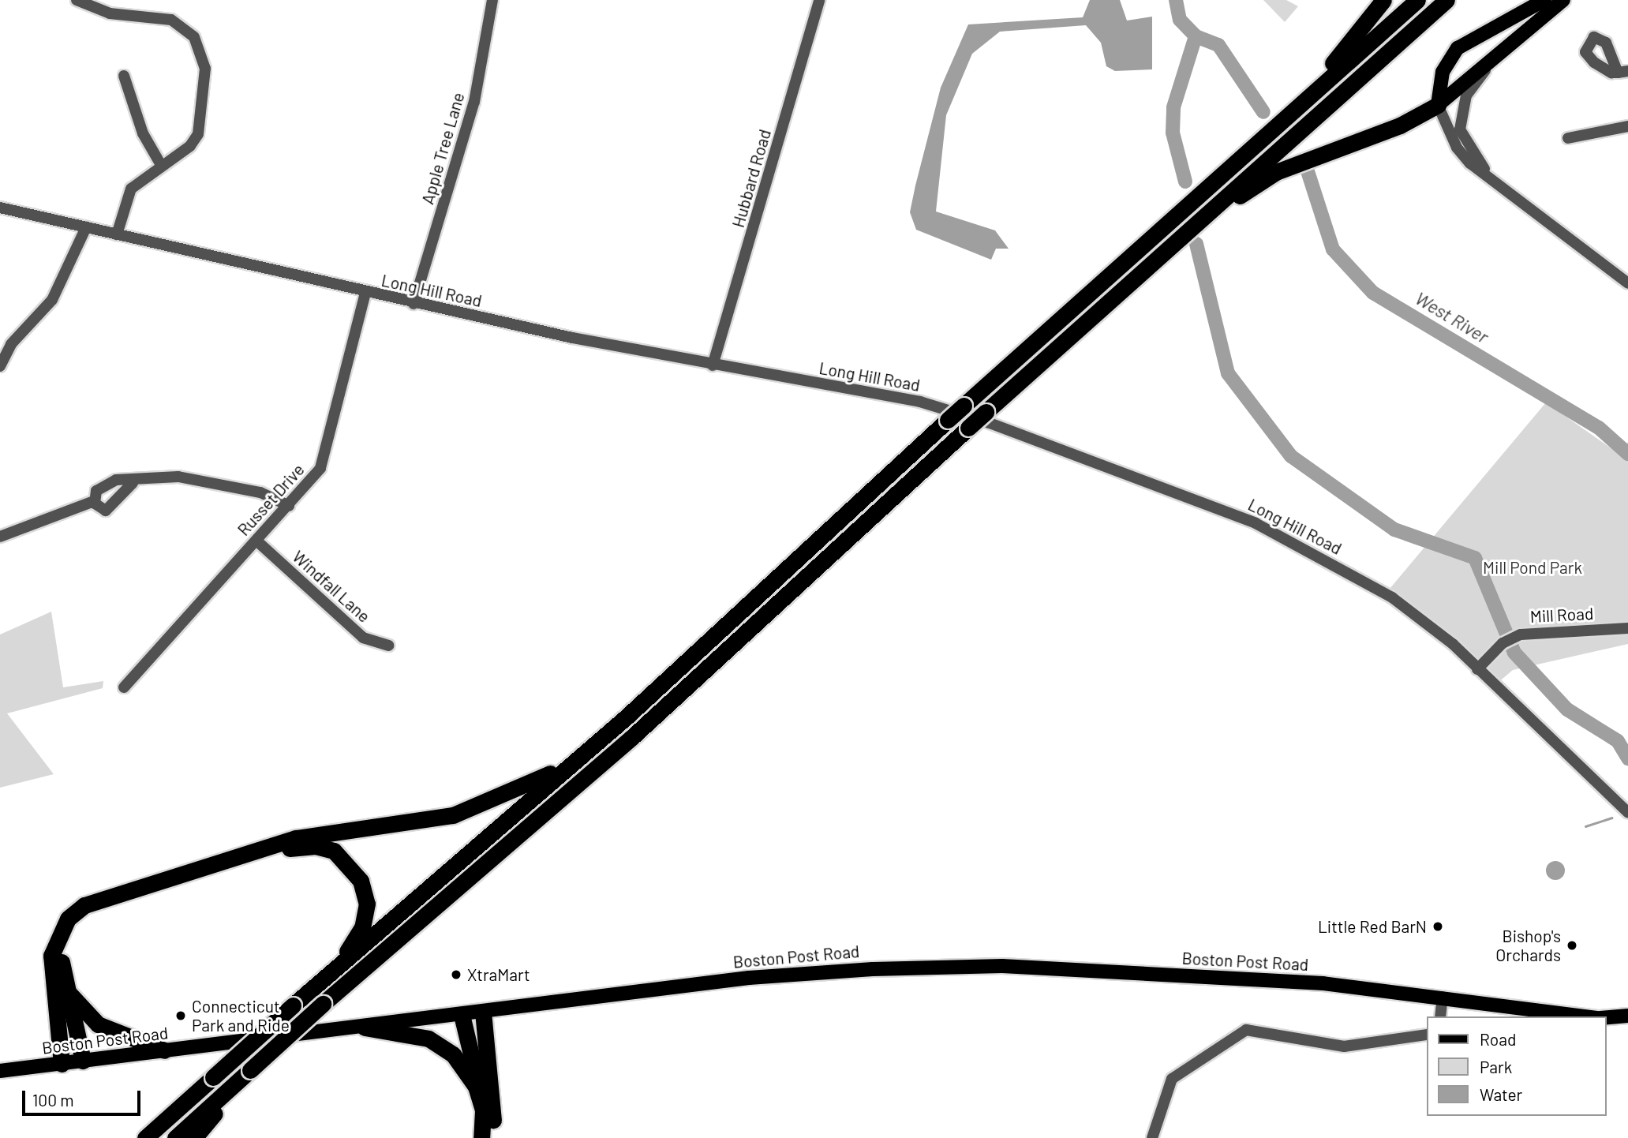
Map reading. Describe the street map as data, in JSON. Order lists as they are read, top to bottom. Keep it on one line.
{"streets":{"main road":["Boston Post Road"],"street":["Apple Tree Lane","Hubbard Road","Long Hill Road","Russet Drive","Windfall Lane","Mill Road"]},"crossings":[["Apple Tree Lane","Long Hill Road"],["Hubbard Road","Long Hill Road"],["Long Hill Road","Russet Drive"],["Long Hill Road","Mill Road"],["Russet Drive","Windfall Lane"]],"water":["West River"],"parks":["Mill Pond Park"],"places":["Little Red BarN","Bishop's Orchards","XtraMart","Connecticut Park and Ride"],"legend":["Road","Park","Water"],"scale_bar":"100 m"}
